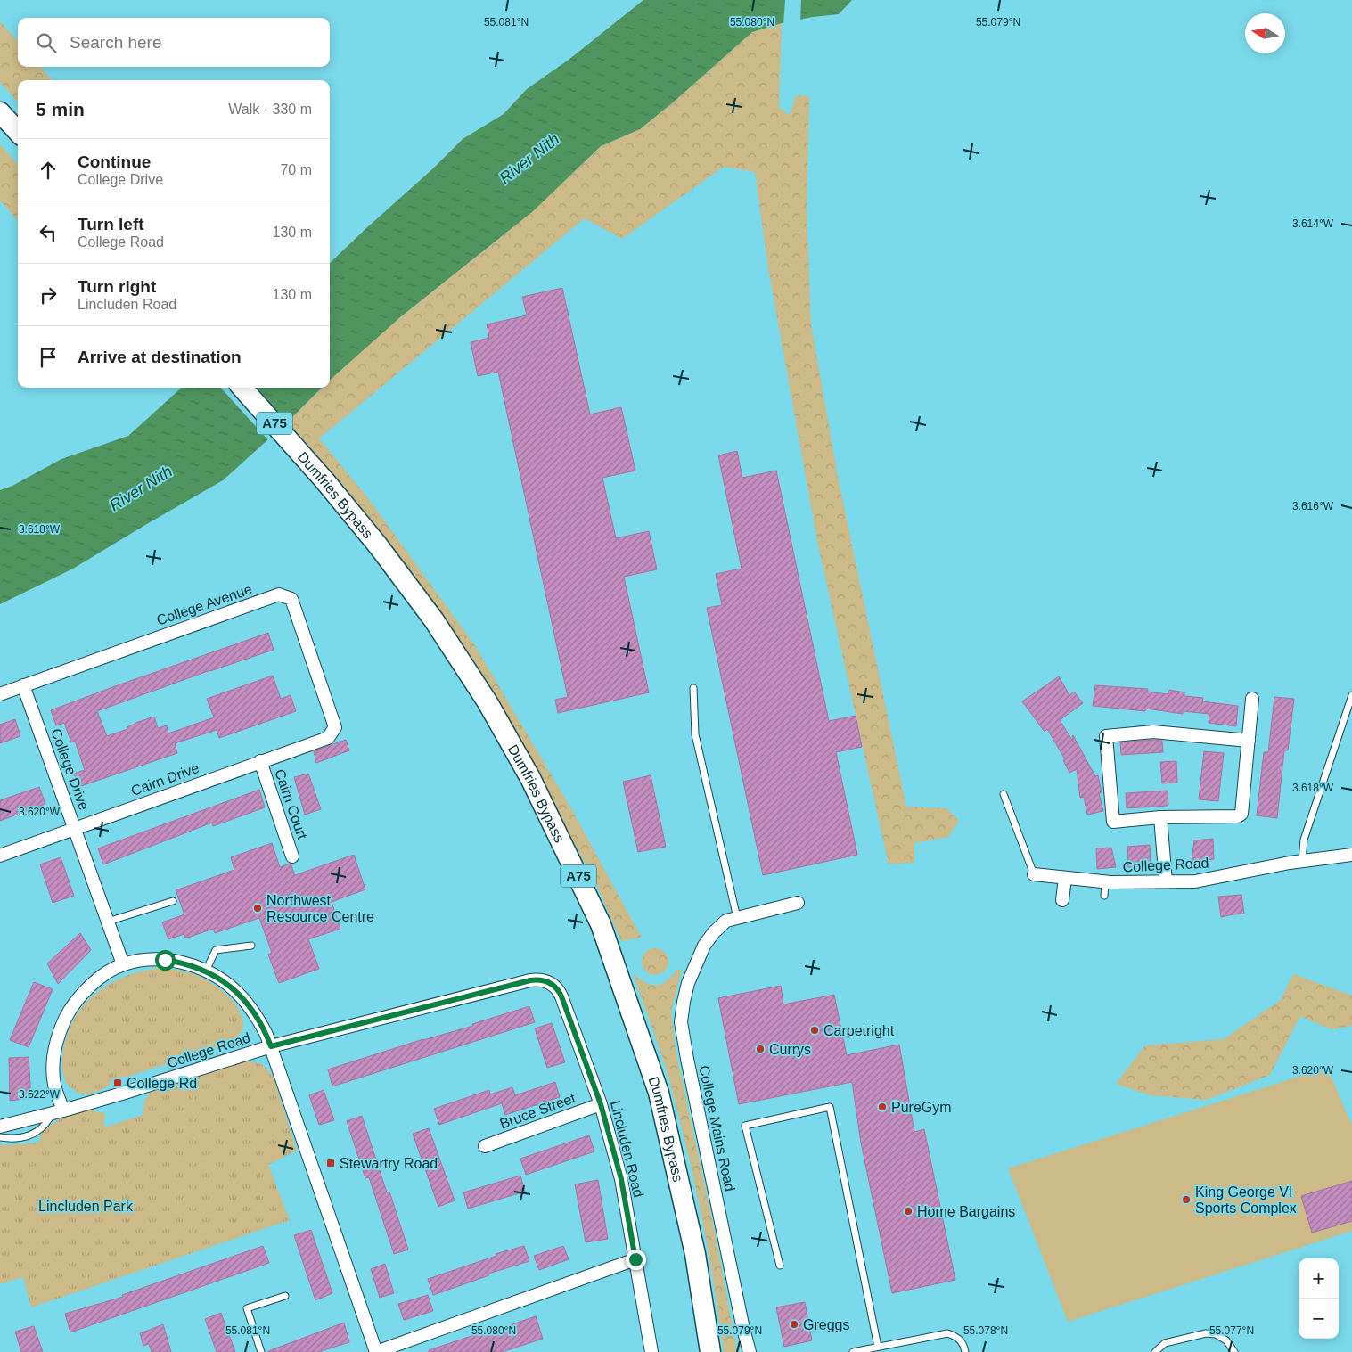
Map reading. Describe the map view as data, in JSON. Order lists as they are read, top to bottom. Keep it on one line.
{"streets":{"highway":["A75","Dumfries Bypass"],"street":["College Avenue","College Drive","Cairn Drive","Cairn Court","College Road","Bruce Street","College Mains Road","Lincluden Road"]},"crossings":[["College Avenue","College Drive"],["College Avenue","Cairn Drive"],["College Drive","Cairn Drive"],["Cairn Drive","Cairn Court"],["College Road","Lincluden Road"],["Bruce Street","Lincluden Road"]],"water":["River Nith"],"parks":["Lincluden Park"],"places":{"other":["Northwest Resource Centre","Carpetright","Currys","PureGym","King George VI Sports Complex","Home Bargains","Greggs"],"transit":["College Rd","Stewartry Road"]},"north":"left","page":{"search":"Search here","heading":["5 min","Walk · 330 m"],"list":[["Continue","College Drive","70 m"],["Turn left","College Road","130 m"],["Turn right","Lincluden Road","130 m"],"Arrive at destination"],"map_buttons":["+","−"]},"coordinates":["55.081°N","55.080°N","55.079°N","3.614°W","3.616°W","3.618°W","3.620°W","3.622°W","55.078°N","55.077°N"]}
